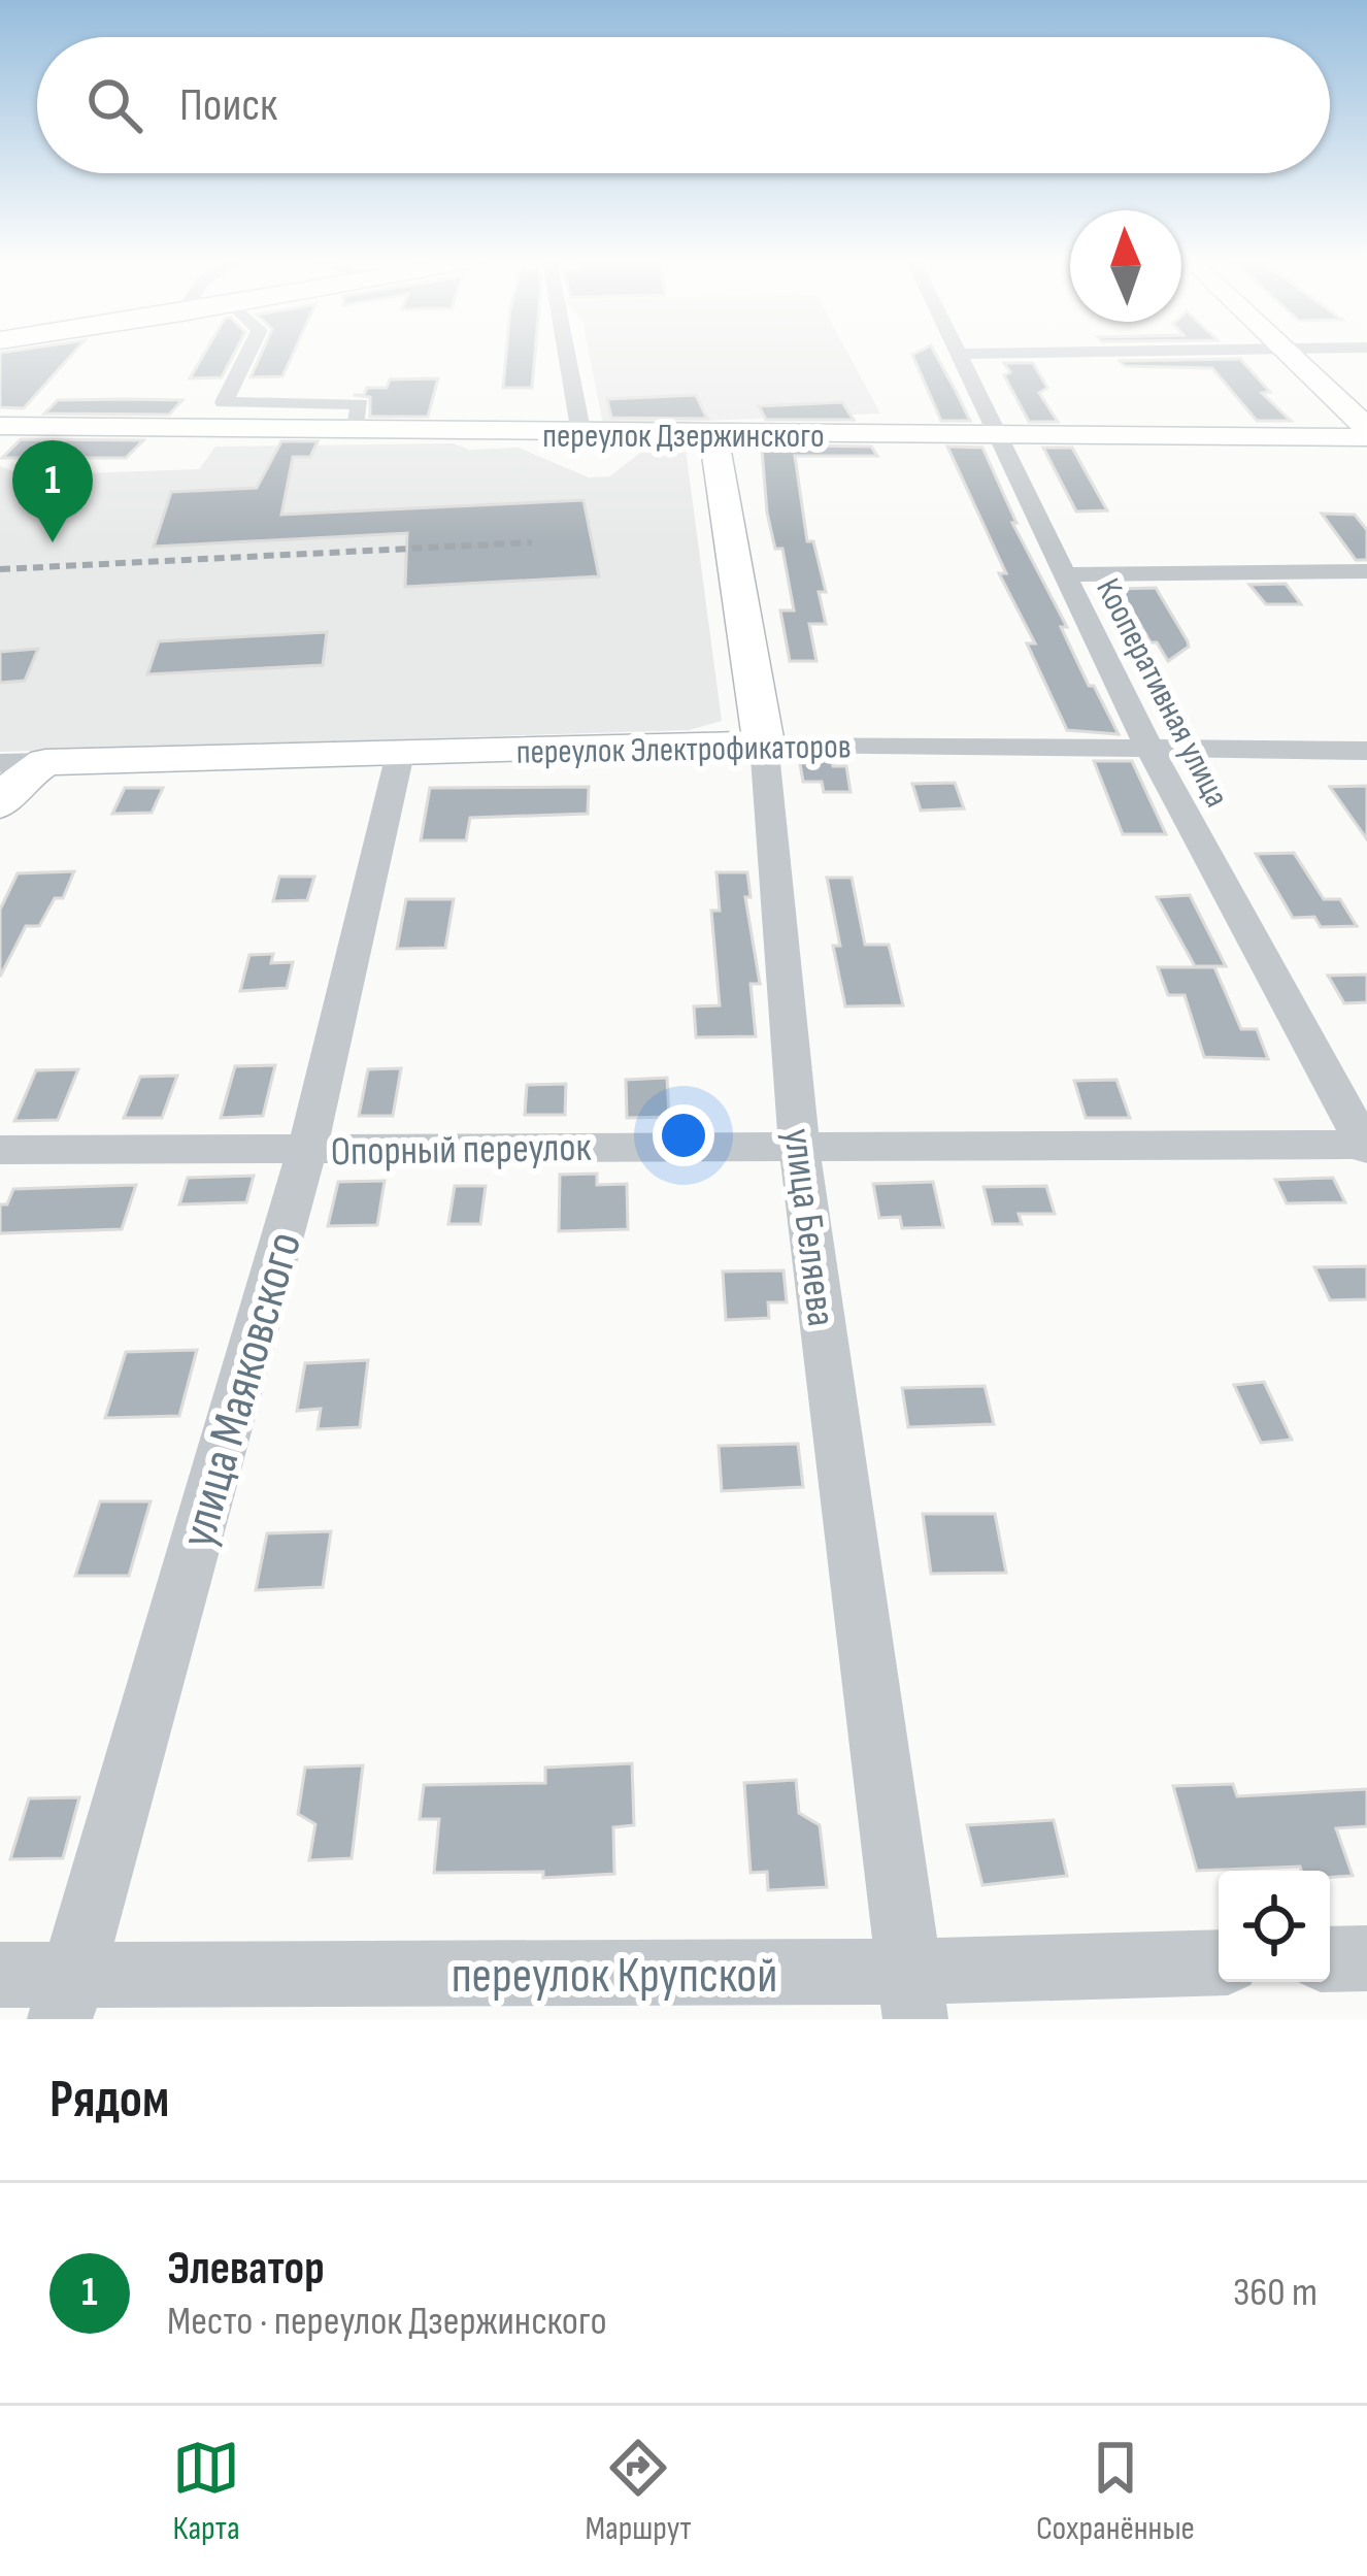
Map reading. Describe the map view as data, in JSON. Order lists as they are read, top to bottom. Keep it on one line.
{"streets":{"street":["переулок Дзержинского","Кооперативная улица","переулок Электрофикаторов","Опорный переулок","улица Беляева","улица Маяковского","переулок Крупской"]},"crossings":[["переулок Дзержинского","Кооперативная улица"],["переулок Дзержинского","улица Беляева"],["Кооперативная улица","переулок Электрофикаторов"],["Кооперативная улица","Опорный переулок"],["переулок Электрофикаторов","улица Беляева"],["переулок Электрофикаторов","улица Маяковского"],["Опорный переулок","улица Беляева"],["Опорный переулок","улица Маяковского"],["улица Беляева","переулок Крупской"],["улица Маяковского","переулок Крупской"]],"north":"top","page":{"search":"Поиск","pins":"1","heading":"Рядом","list":[{"mark":"1","name":"Элеватор","note":"Место · переулок Дзержинского","value":"360 m"}],"nav":["Карта","Маршрут","Сохранённые"]}}
